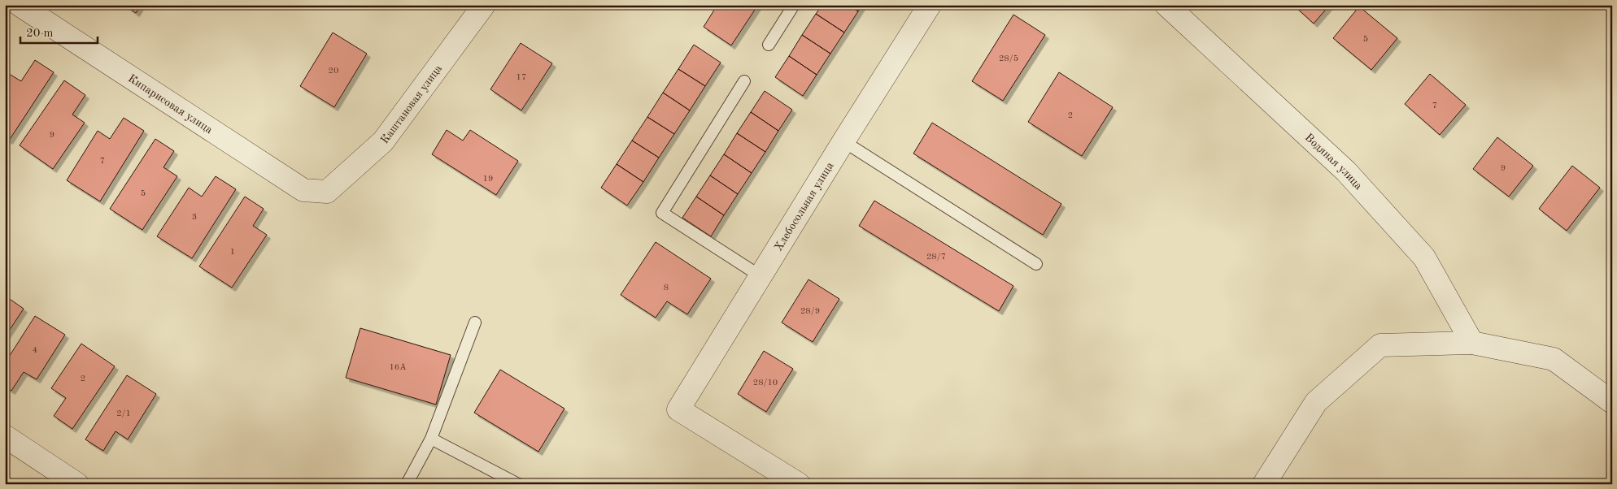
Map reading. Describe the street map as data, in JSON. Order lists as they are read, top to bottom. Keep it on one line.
{"streets":{"street":["Каштановая улица","Кипарисовая улица","Водяная улица","Хлебосольная улица"]},"crossings":[["Каштановая улица","Кипарисовая улица"]],"house_numbers":["5","28/5","20","17","7","2","9","7","9","19","5","3","1","28/7","8","28/9","4","16А","2","28/10","2/1"],"scale_bar":"20 m"}
